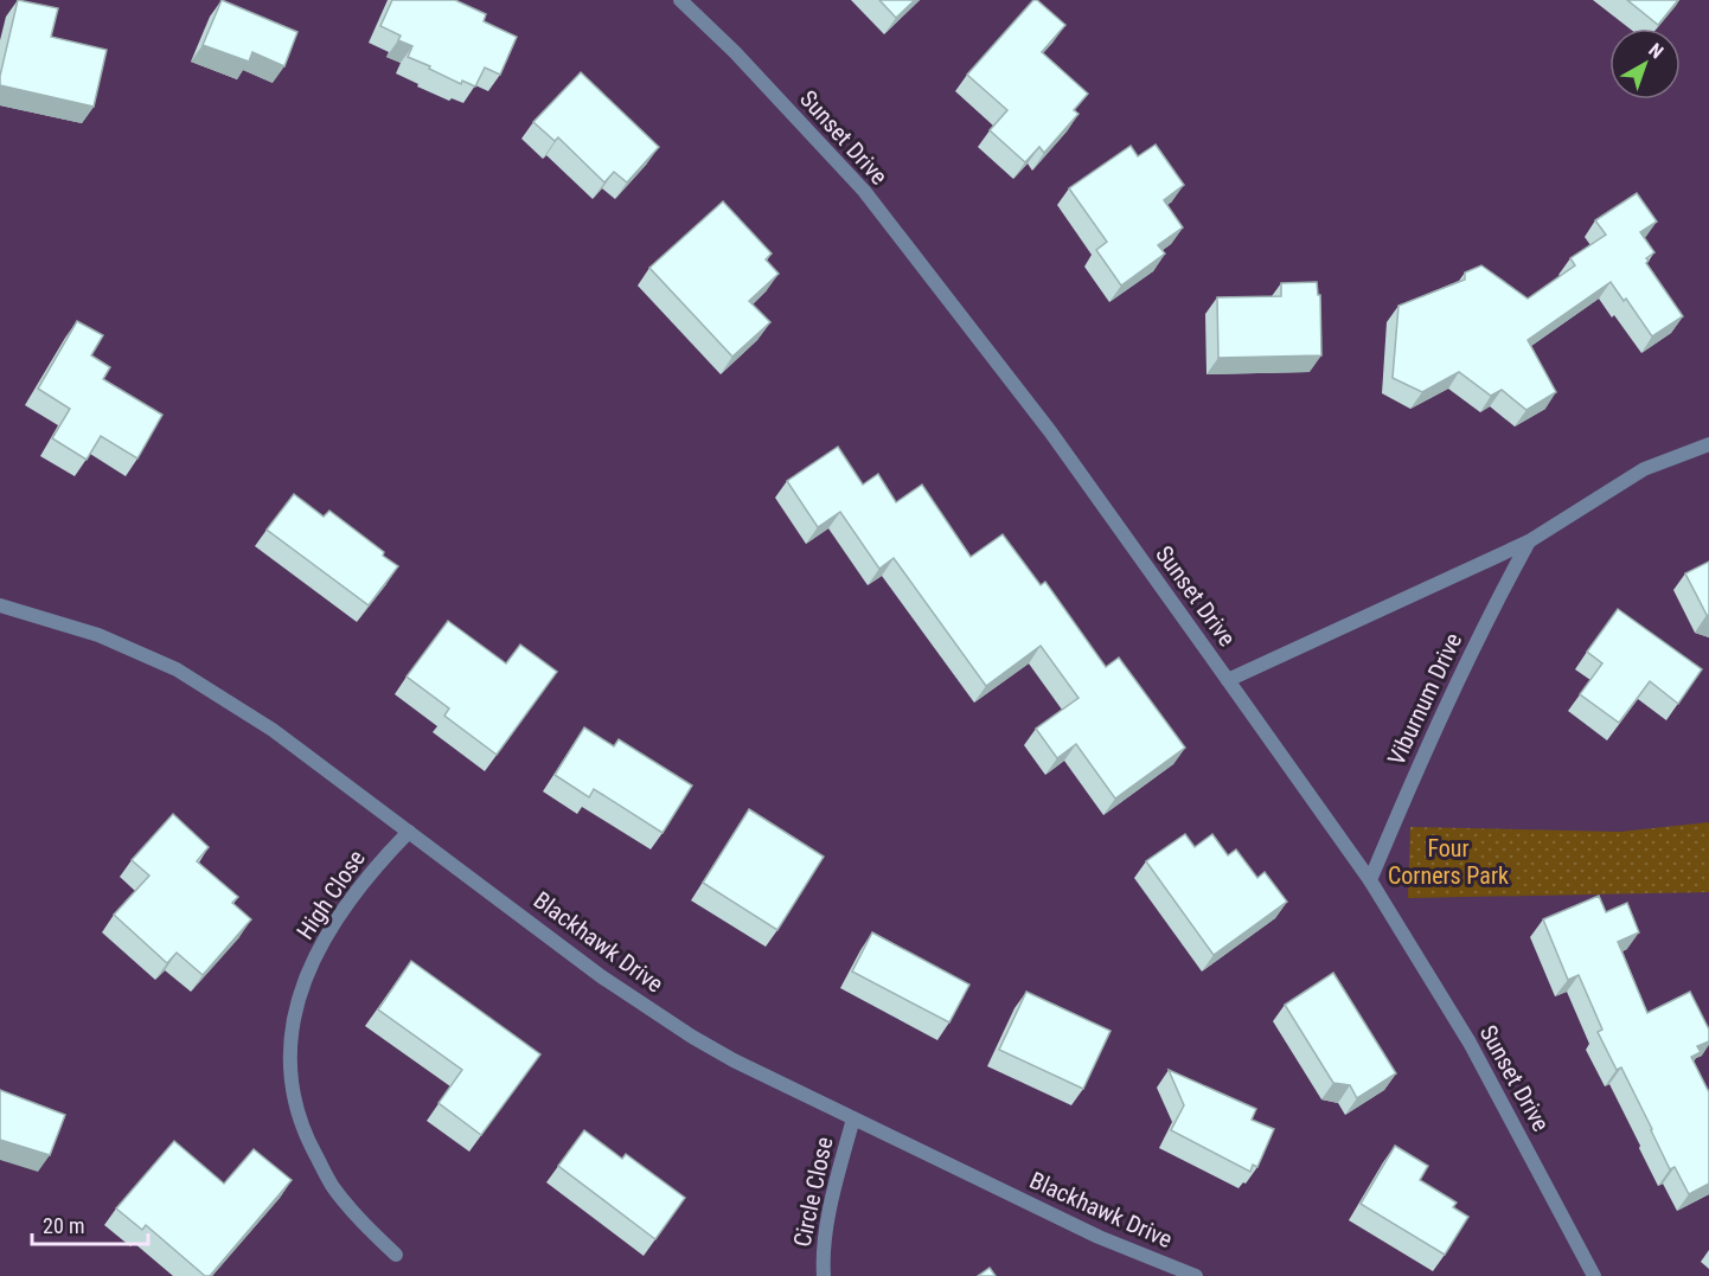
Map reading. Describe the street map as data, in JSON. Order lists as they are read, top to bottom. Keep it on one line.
{"streets":{"street":["Sunset Drive","Viburnum Drive","High Close","Blackhawk Drive","Circle Close"]},"crossings":[["Sunset Drive","Viburnum Drive"],["High Close","Blackhawk Drive"],["Blackhawk Drive","Circle Close"]],"parks":["Four Corners Park"],"scale_bar":"20 m","north":"top right"}
